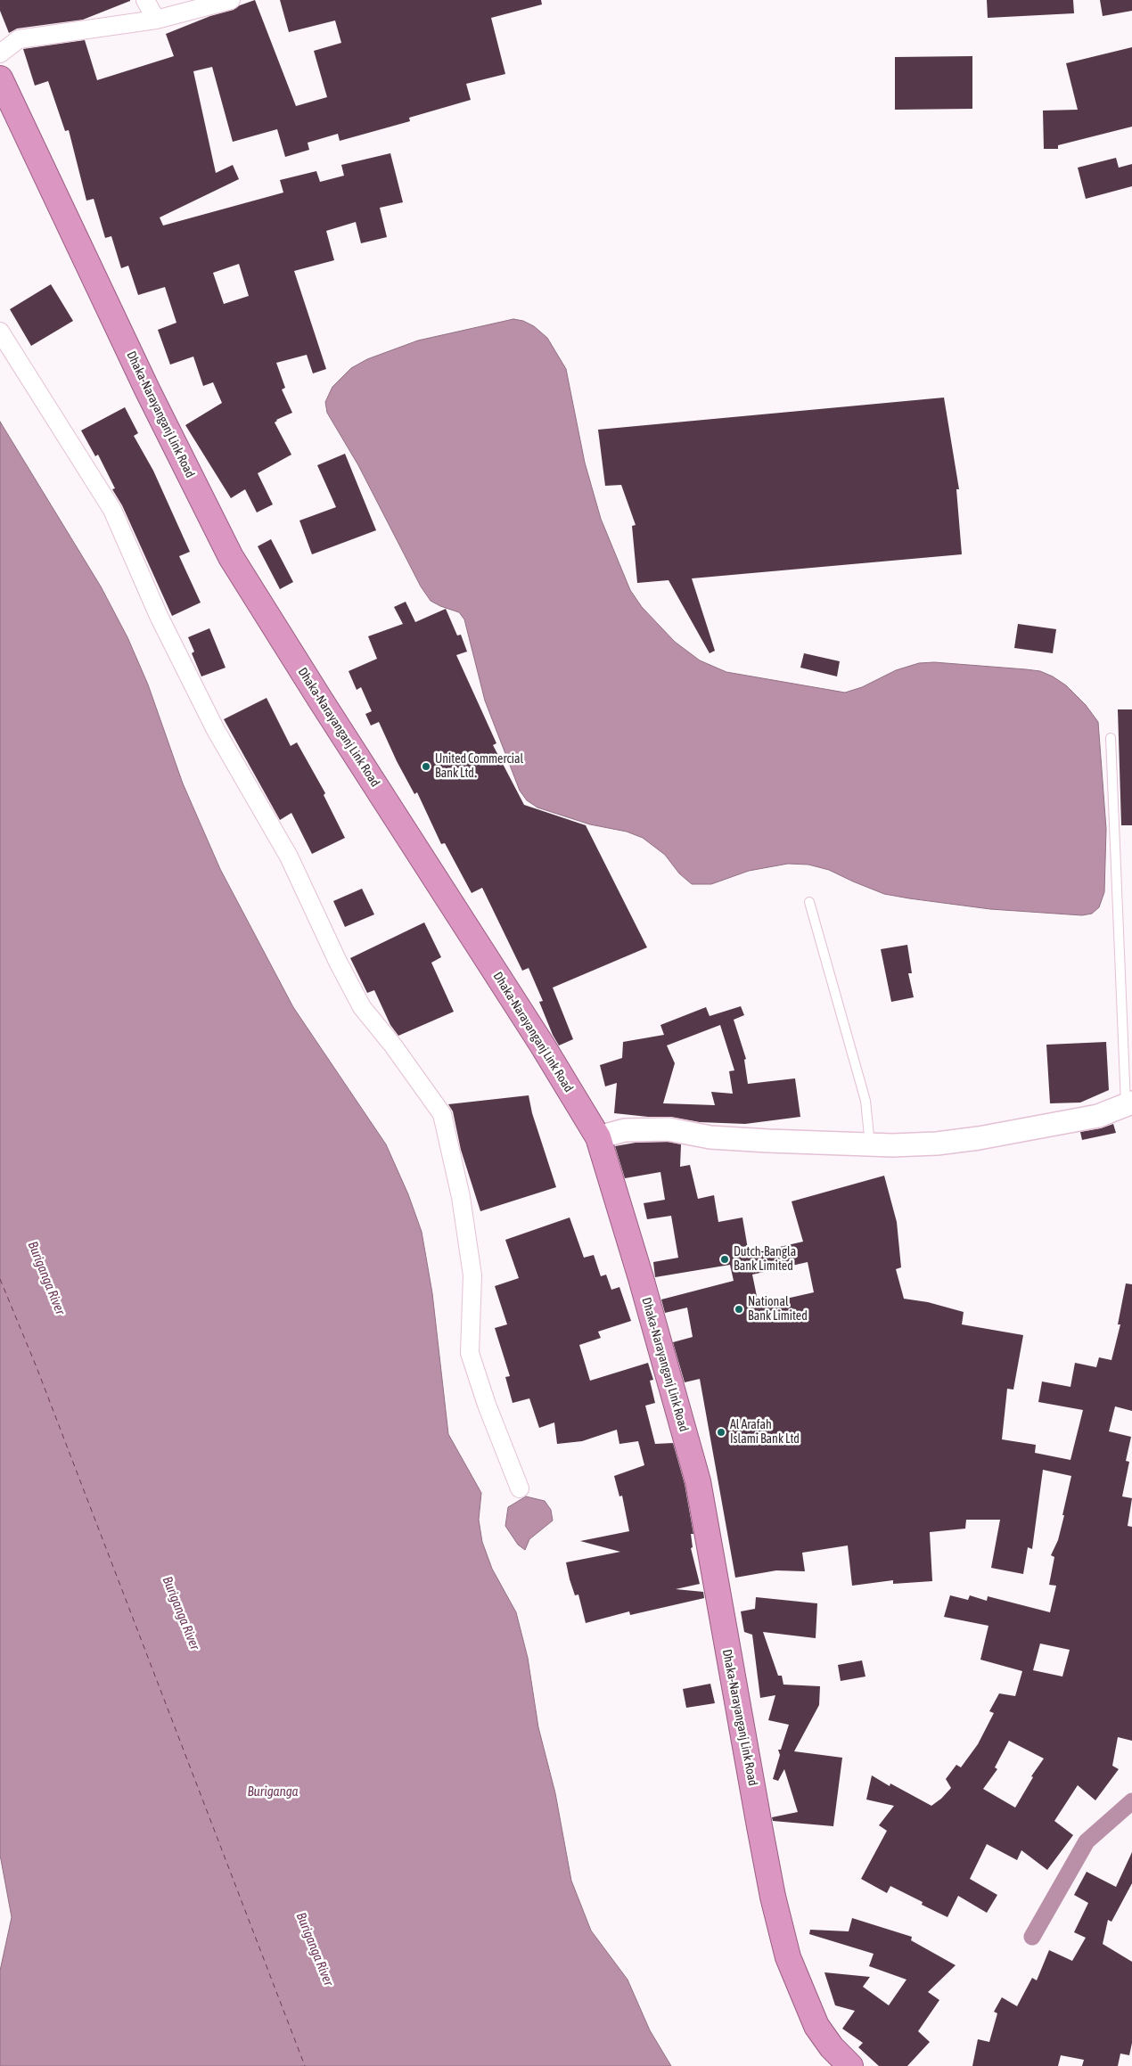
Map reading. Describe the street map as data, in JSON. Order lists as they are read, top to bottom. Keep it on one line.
{"streets":{"highway":["Dhaka-Narayanganj Link Road"]},"water":["Buriganga River","Buriganga"],"places":["United Commercial Bank Ltd.","Dutch-Bangla Bank Limited","National Bank Limited","Al Arafah Islami Bank Ltd"]}
